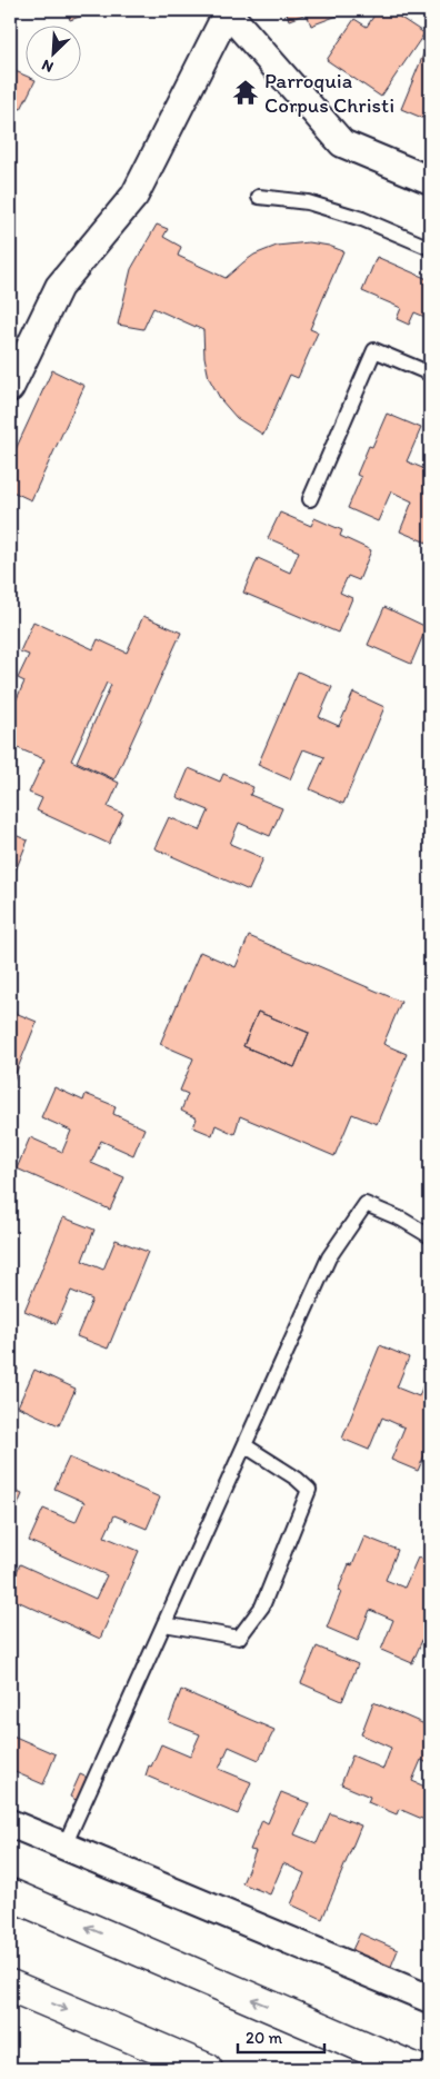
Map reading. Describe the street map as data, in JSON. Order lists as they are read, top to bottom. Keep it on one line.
{"places":{"temple":["Parroquia Corpus Christi"]},"scale_bar":"20 m","north":"bottom left"}
